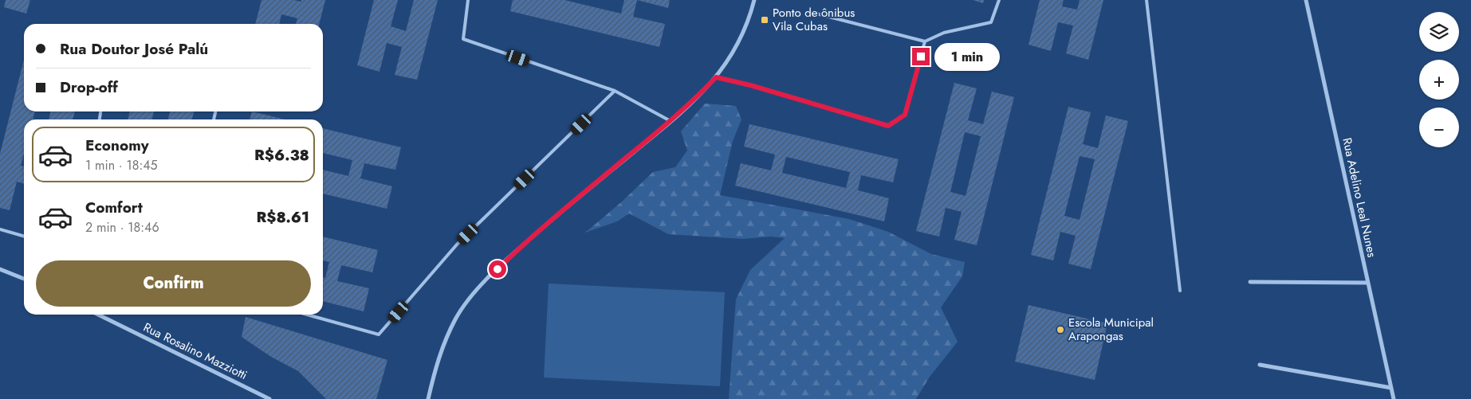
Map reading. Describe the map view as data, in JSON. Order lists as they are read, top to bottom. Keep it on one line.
{"streets":{"street":["Rua Adelino Leal Nunes","Rua Rosalino Mazziotti"]},"places":{"transit":["Ponto de ônibus Vila Cubas"],"other":["Escola Municipal Arapongas"]},"page":{"map_buttons":["+","−"],"banner":["Rua Doutor José Palú","Drop-off"],"bubble":"1 min","list":[{"name":"Economy","note":"1 min · 18:45","value":"R$6.38"},{"name":"Comfort","note":"2 min · 18:46","value":"R$8.61"}],"buttons":"Confirm"}}
